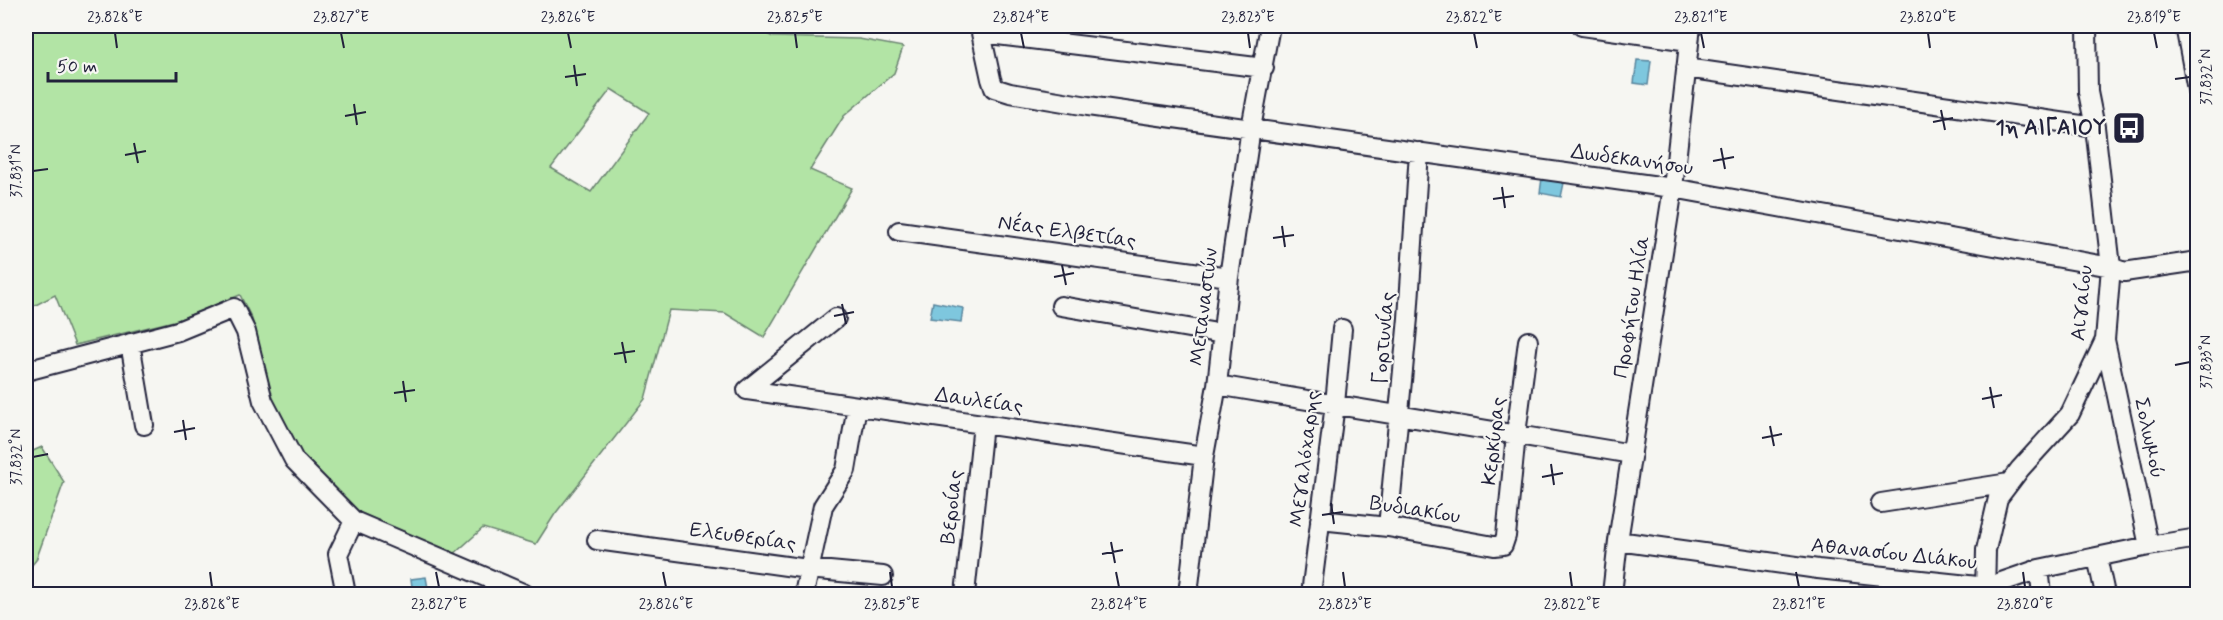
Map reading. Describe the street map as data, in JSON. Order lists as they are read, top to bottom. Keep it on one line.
{"streets":{"street":["Δωδεκανήσου","Νέας Ελβετίας","Αιγαίου","Μεταναστών","Προφήτου Ηλία","Γορτυνίας","Δαυλείας","Σολωμού","Κερκύρας","Μεγαλόχαρης","Βεροίας","Βυδιακίου","Ελευθερίας","Αθανασίου Διάκου"]},"crossings":[["Δωδεκανήσου","Αιγαίου"],["Δωδεκανήσου","Μεταναστών"],["Δωδεκανήσου","Προφήτου Ηλία"],["Δωδεκανήσου","Γορτυνίας"],["Νέας Ελβετίας","Μεταναστών"],["Αιγαίου","Σολωμού"],["Αιγαίου","Αθανασίου Διάκου"],["Μεταναστών","Δαυλείας"],["Προφήτου Ηλία","Αθανασίου Διάκου"],["Γορτυνίας","Βυδιακίου"],["Δαυλείας","Βεροίας"],["Σολωμού","Αθανασίου Διάκου"],["Κερκύρας","Βυδιακίου"],["Μεγαλόχαρης","Βυδιακίου"]],"places":{"bus stop":["1η ΑΙΓΑΙΟΥ"]},"scale_bar":"50 m","coordinates":["23.828°E","23.827°E","23.826°E","23.825°E","23.824°E","23.823°E","23.822°E","23.821°E","23.820°E","23.819°E","37.832°N","37.831°N","37.833°N"]}
